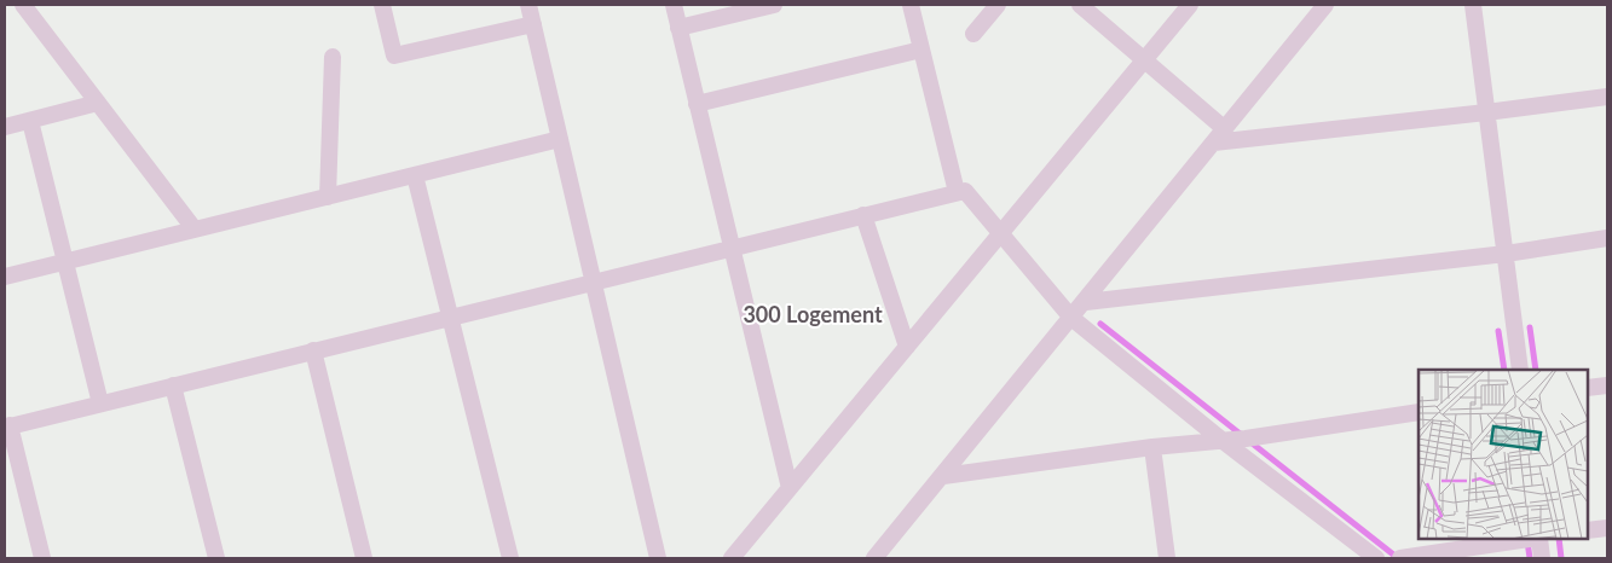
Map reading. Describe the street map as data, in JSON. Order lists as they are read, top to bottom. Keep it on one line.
{"districts":["300 Logement"]}
